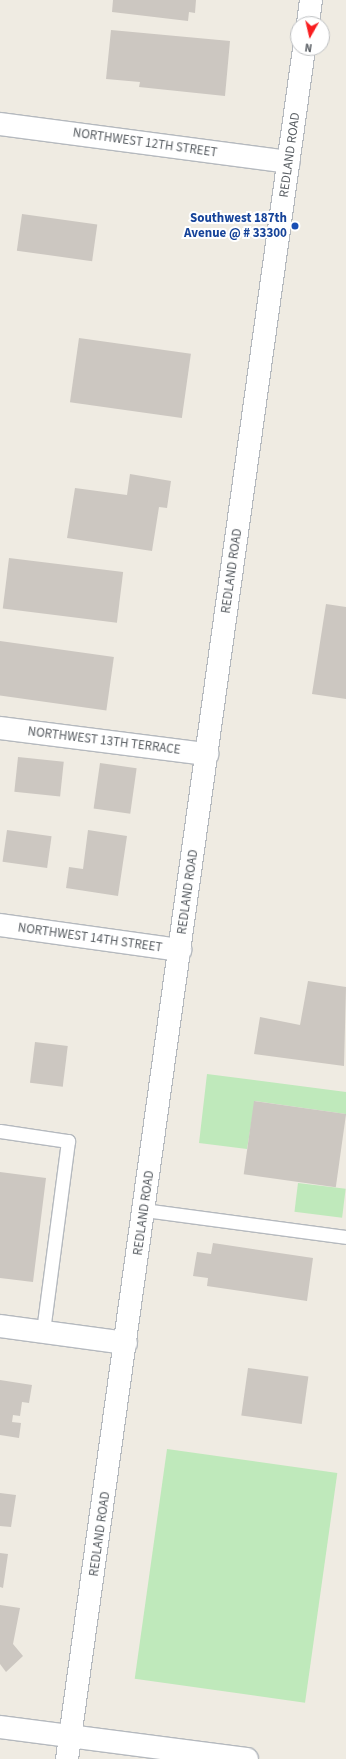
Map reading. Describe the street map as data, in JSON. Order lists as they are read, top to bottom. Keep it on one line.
{"streets":{"street":["NORTHWEST 12TH STREET","REDLAND ROAD","NORTHWEST 13TH TERRACE","NORTHWEST 14TH STREET"]},"crossings":[["NORTHWEST 12TH STREET","REDLAND ROAD"],["REDLAND ROAD","NORTHWEST 13TH TERRACE"],["REDLAND ROAD","NORTHWEST 14TH STREET"]],"places":["Southwest 187th Avenue @ # 33300"],"north":"bottom"}
